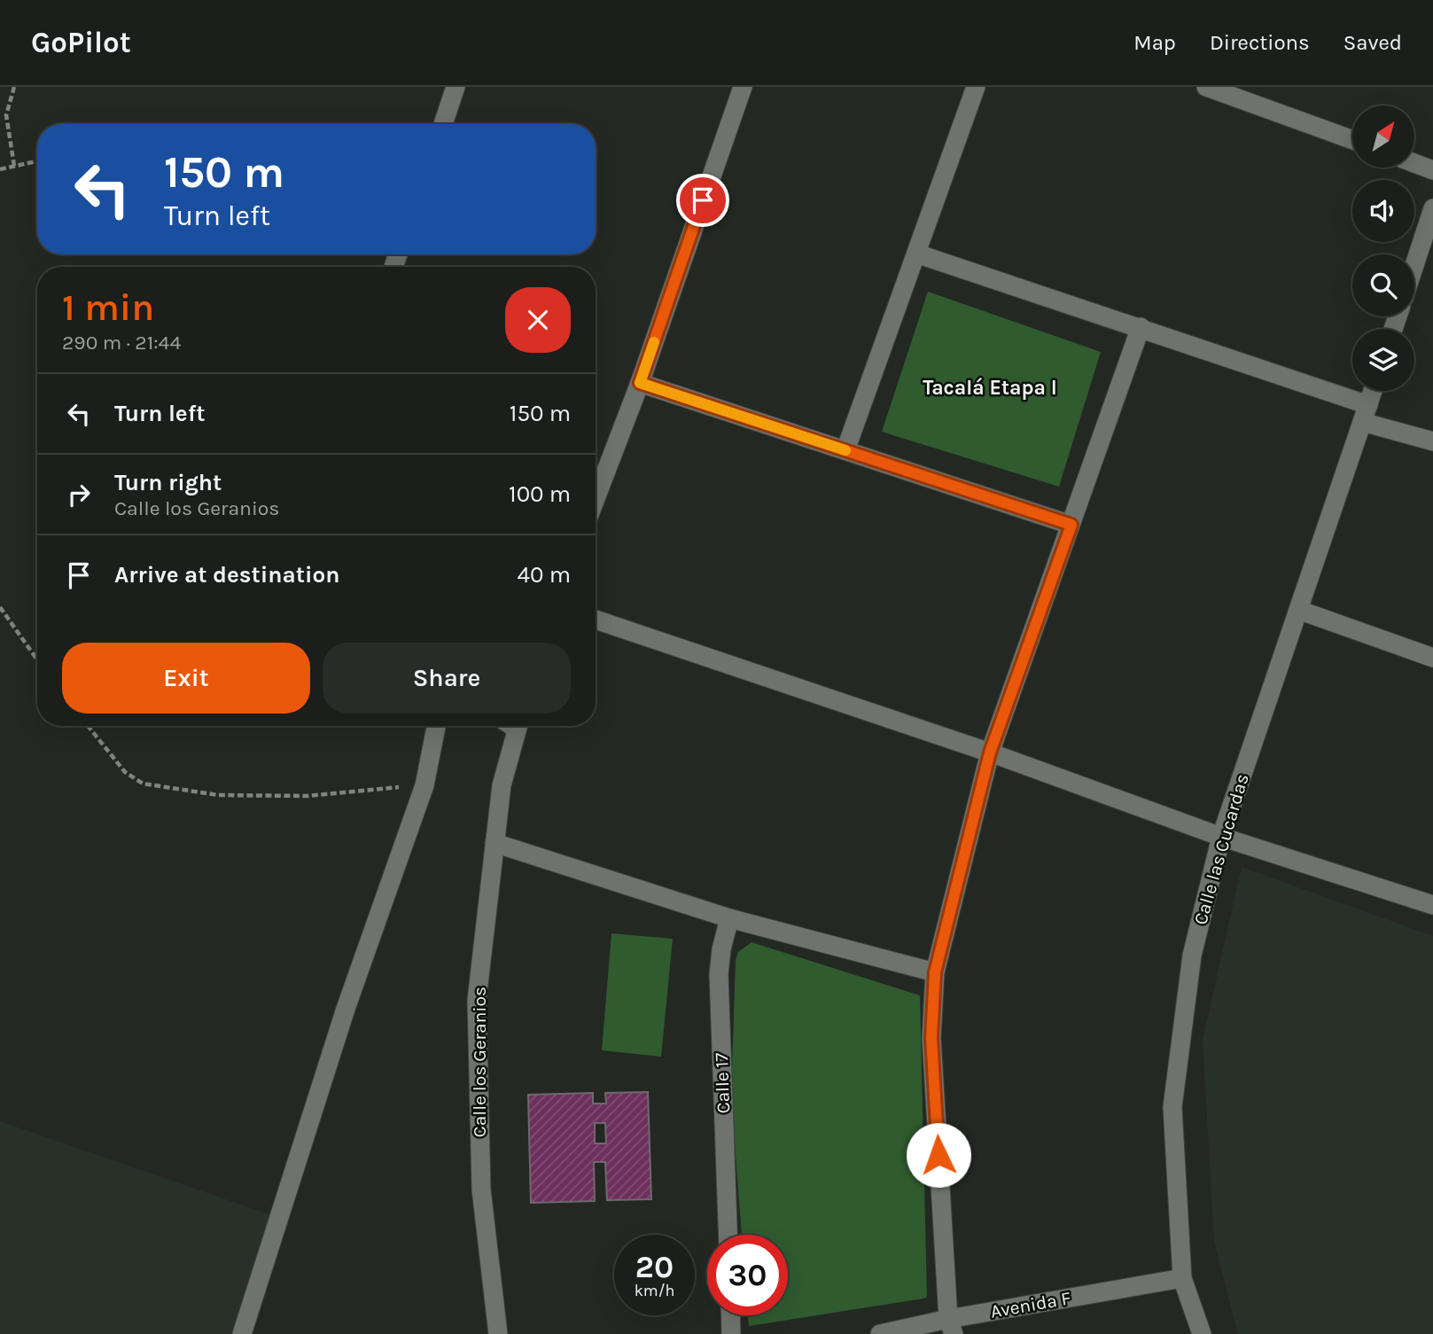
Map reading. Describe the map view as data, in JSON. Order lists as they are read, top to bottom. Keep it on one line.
{"streets":{"street":["Calle las Cucardas","Calle los Geranios","Calle 17","Avenida F"]},"crossings":[["Calle las Cucardas","Avenida F"]],"districts":["Tacalá Etapa I"],"north":"top right","page":{"header":"GoPilot","nav":["Map","Directions","Saved"],"turn":["150 m","Turn left"],"heading":["1 min","290 m · 21:44"],"list":[{"name":"Turn left","value":"150 m"},{"name":"Turn right","note":"Calle los Geranios","value":"100 m"},{"name":"Arrive at destination","value":"40 m"}],"buttons":["Exit","Share"],"speed":"20 km/h","limit":"30"}}
